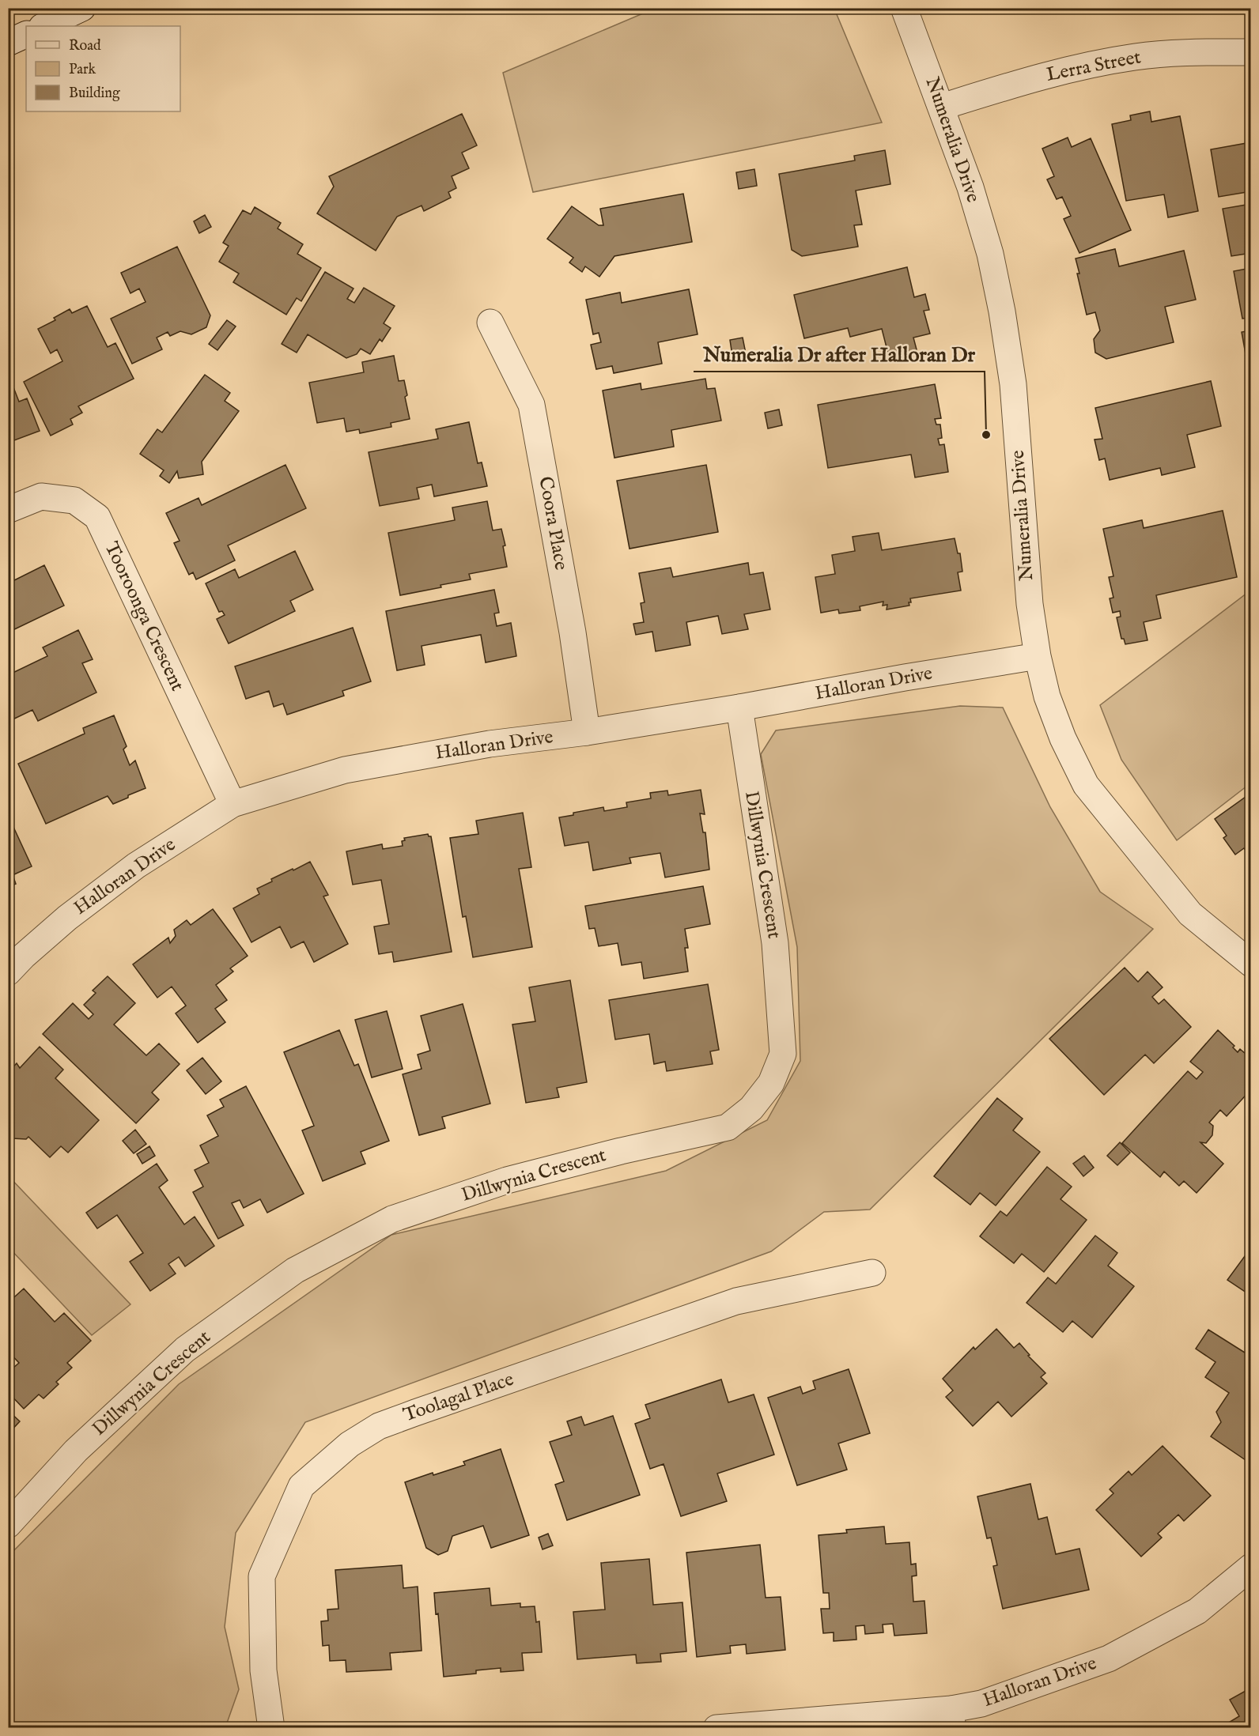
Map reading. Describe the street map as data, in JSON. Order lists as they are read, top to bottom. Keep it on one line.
{"streets":{"street":["Lerra Street","Numeralia Drive","Coora Place","Tooroonga Crescent","Halloran Drive","Dillwynia Crescent","Toolagal Place"]},"crossings":[["Lerra Street","Numeralia Drive"],["Numeralia Drive","Halloran Drive"],["Coora Place","Halloran Drive"],["Tooroonga Crescent","Halloran Drive"],["Halloran Drive","Dillwynia Crescent"]],"places":["Numeralia Dr after Halloran Dr"],"legend":["Road","Park","Building"]}
